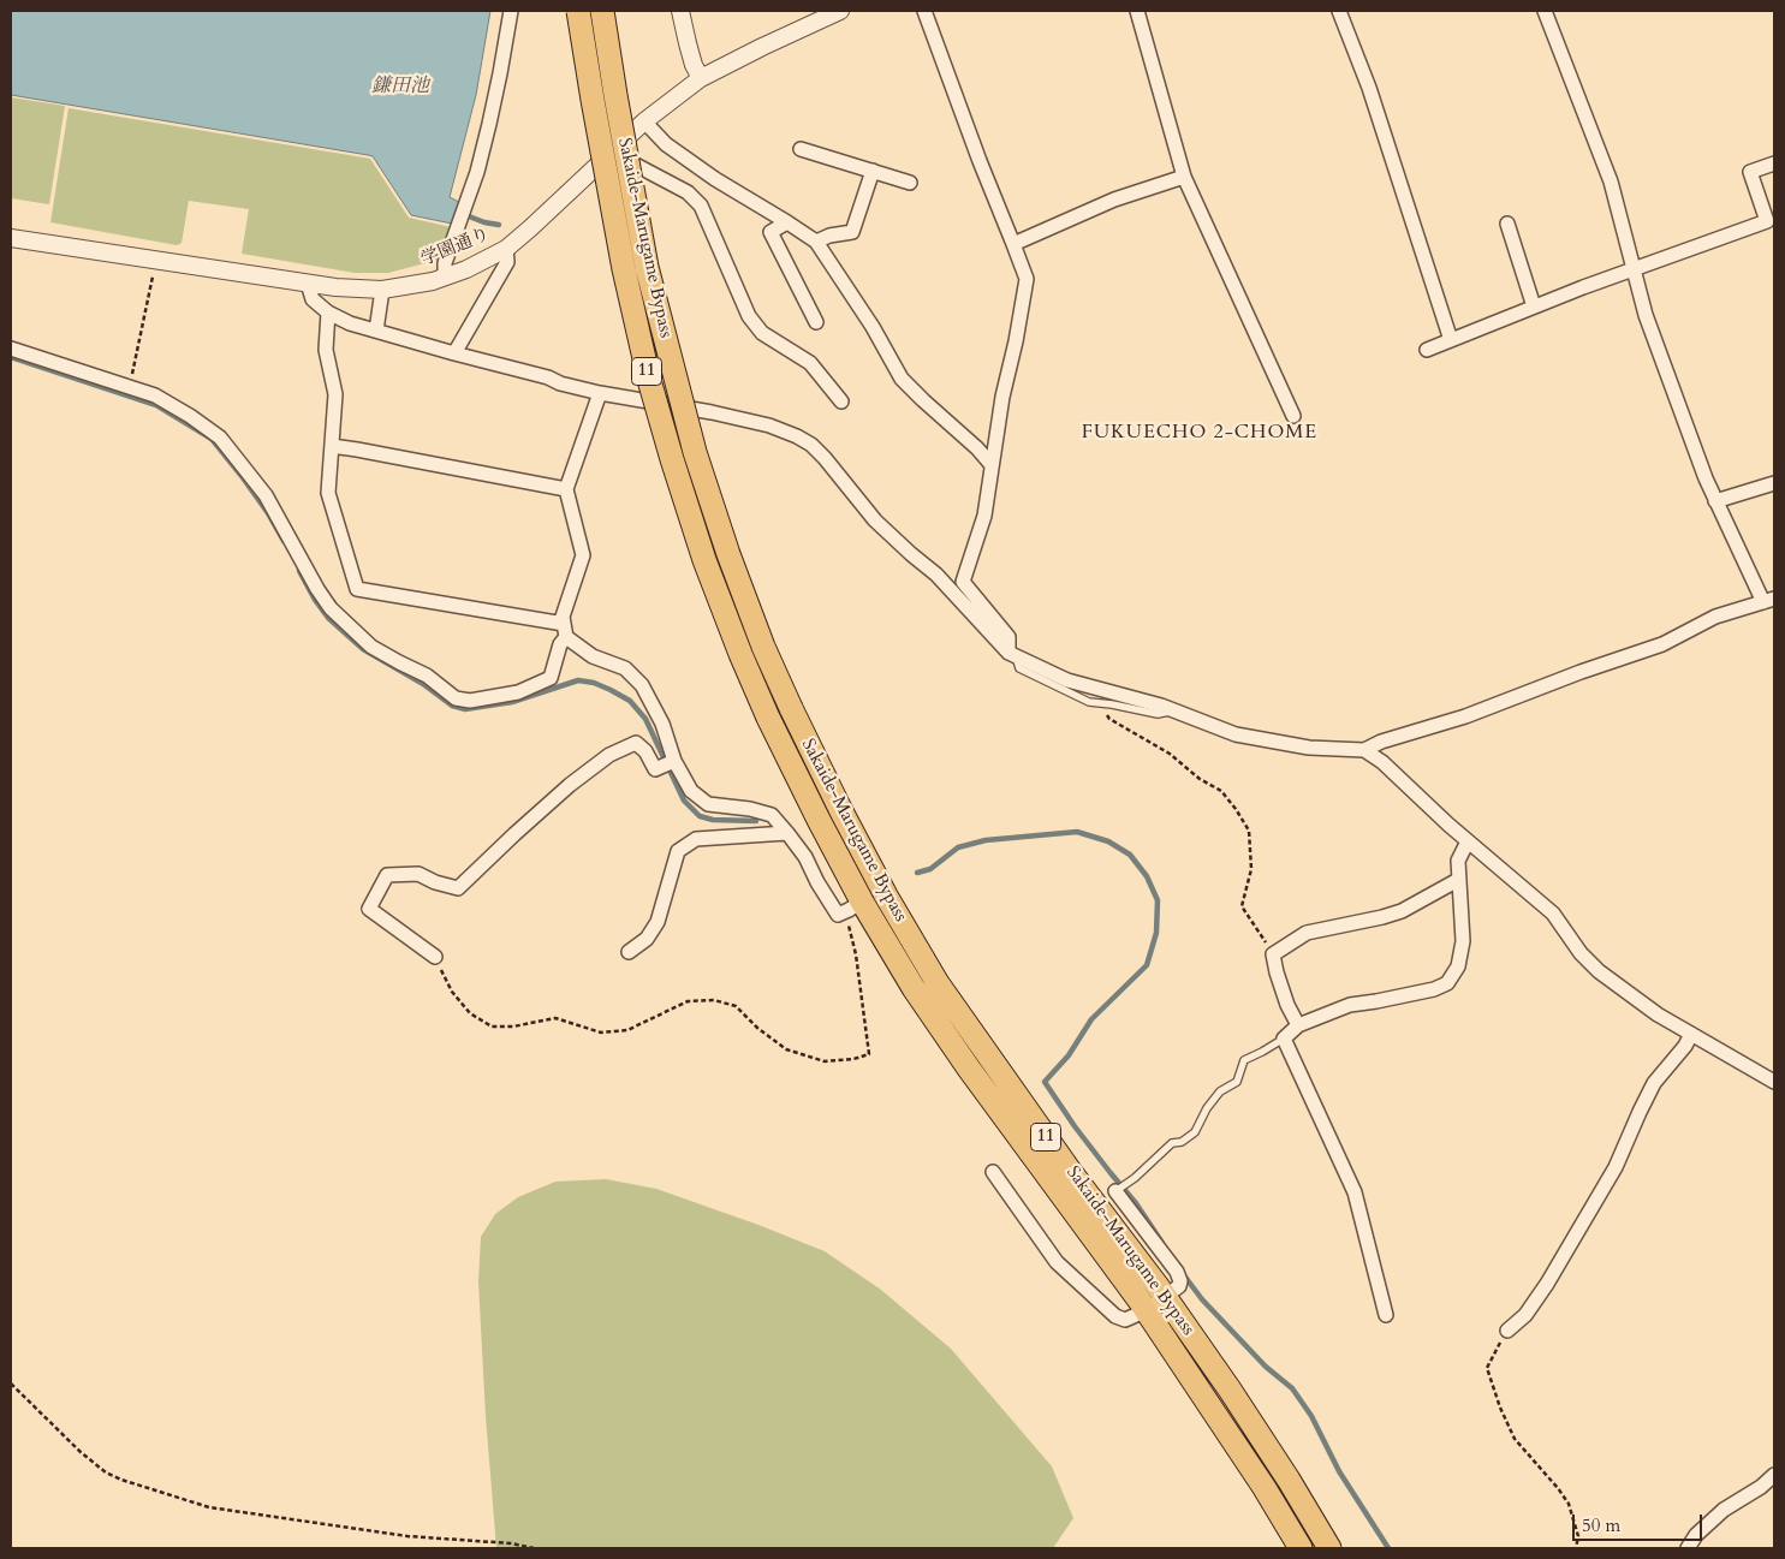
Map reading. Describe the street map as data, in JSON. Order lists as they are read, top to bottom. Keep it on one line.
{"streets":{"highway":["Sakaide-Marugame Bypass","11"],"street":["学園通り"]},"districts":["FUKUECHO 2-CHOME"],"water":["鎌田池"],"scale_bar":"50 m"}
